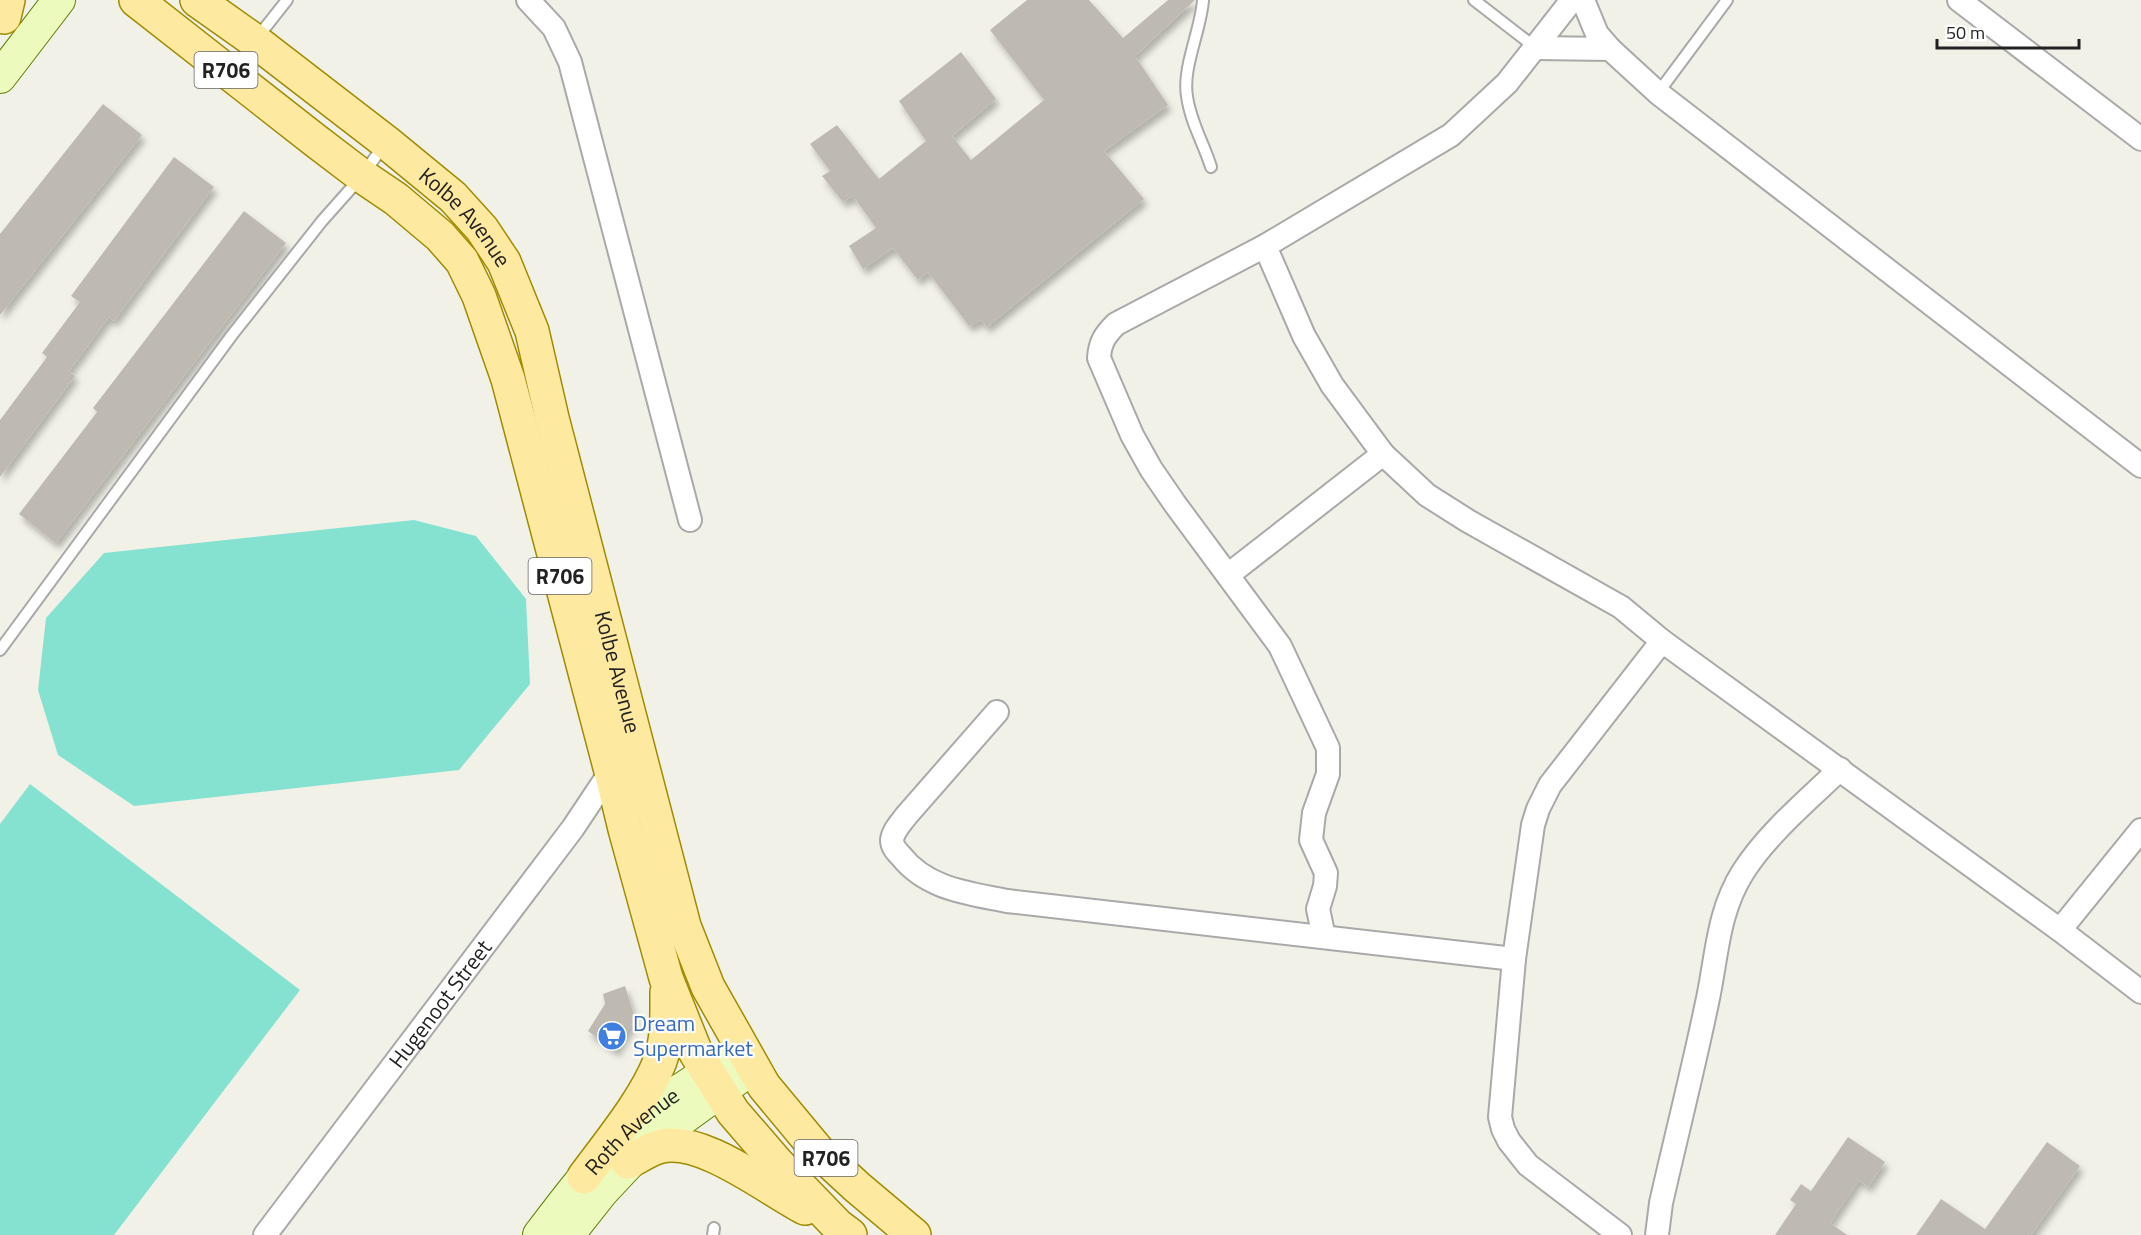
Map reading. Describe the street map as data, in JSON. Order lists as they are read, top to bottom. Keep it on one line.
{"streets":{"main road":["R706","Kolbe Avenue"],"street":["Hugenoot Street","Roth Avenue"]},"crossings":[["Kolbe Avenue","Hugenoot Street"],["Kolbe Avenue","Roth Avenue"]],"places":{"supermarket":["Dream Supermarket"]},"scale_bar":"50 m"}
